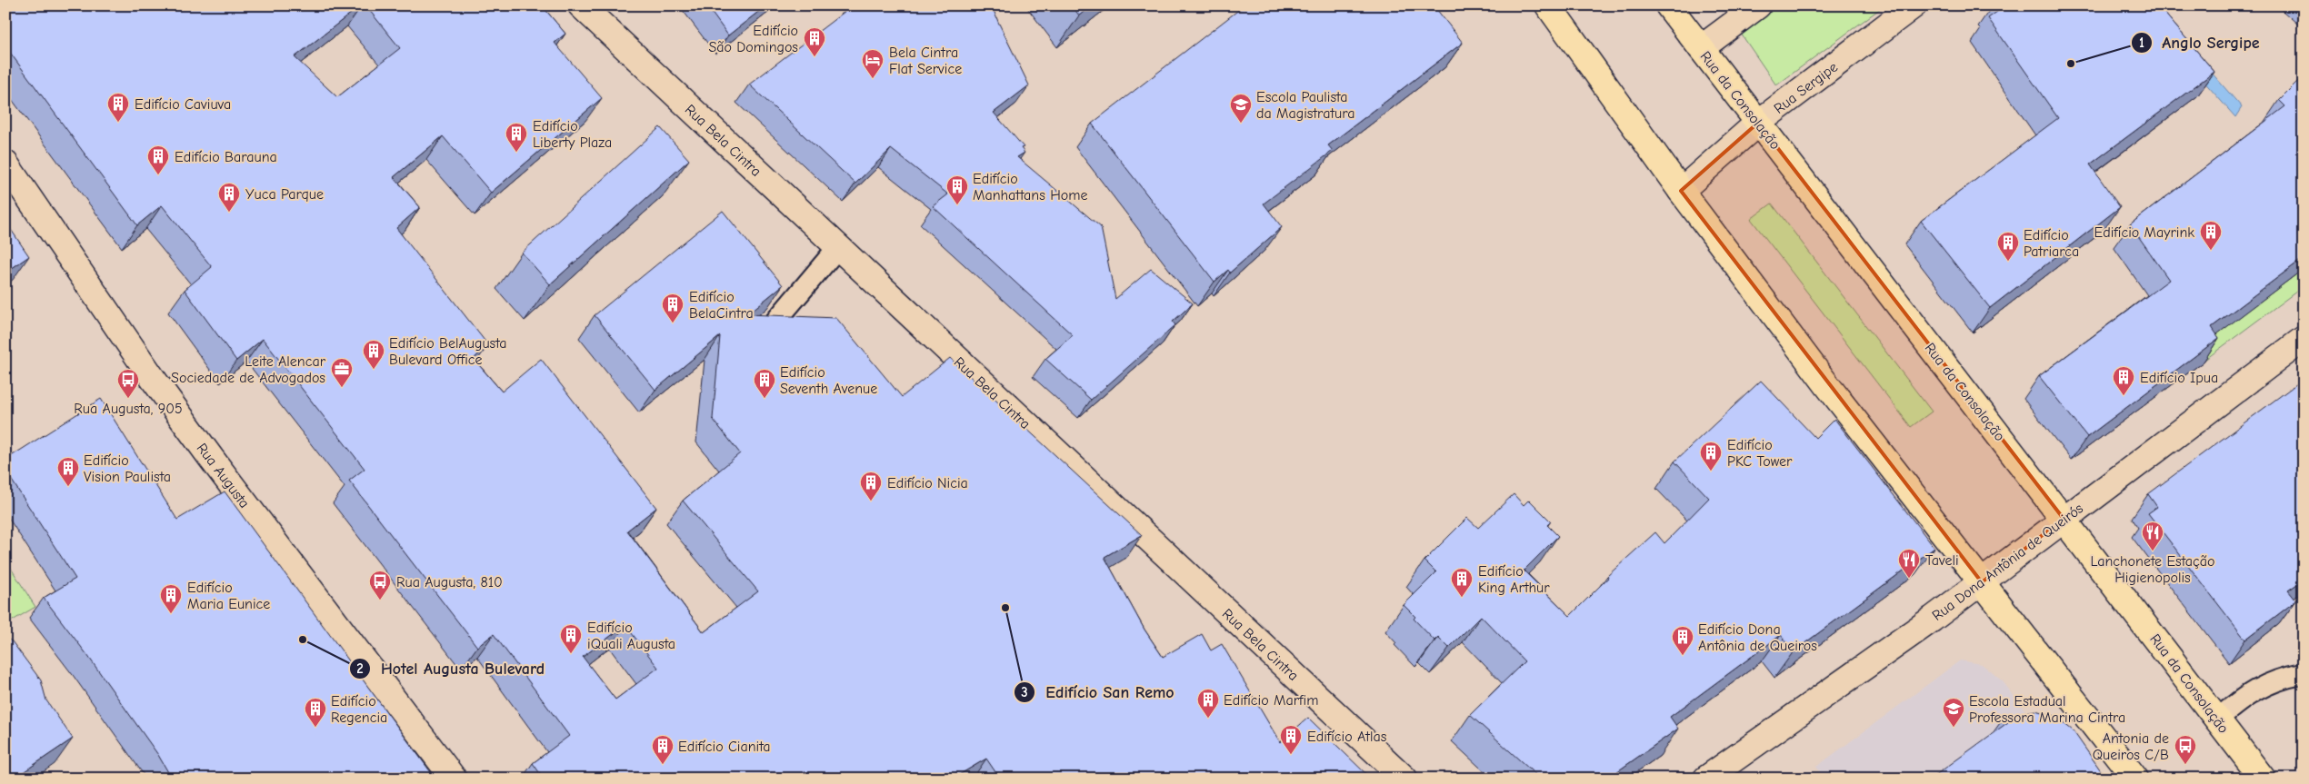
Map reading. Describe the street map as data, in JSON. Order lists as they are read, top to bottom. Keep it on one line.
{"streets":{"main road":["Rua da Consolação"],"street":["Rua Sergipe","Rua Bela Cintra","Rua Augusta","Rua Dona Antônia de Queirós"]},"crossings":[["Rua Sergipe","Rua da Consolação"],["Rua da Consolação","Rua Dona Antônia de Queirós"]],"places":{"building":["Edifício São Domingos","Edifício Caviuva","Edifício Liberty Plaza","Edifício Barauna","Edifício Manhattans Home","Yuca Parque","Edifício Mayrink","Edifício Patriarca","Edifício BelaCintra","Edifício BelAugusta Bulevard Office","Edifício Ipua","Edifício Seventh Avenue","Edifício PKC Tower","Edifício Vision Paulista","Edifício Nicia","Edifício King Arthur","Edifício Maria Eunice","Edifício iQuali Augusta","Edifício Dona Antônia de Queiros","Edifício Marfim","Edifício Regencia","Edifício Atlas","Edifício Cianita"],"other":["Anglo Sergipe","Edifício San Remo","Hotel Augusta Bulevard"],"hotel":["Bela Cintra Flat Service"],"school or university":["Escola Paulista da Magistratura","Escola Estadual Professora Marina Cintra"],"office":["Leite Alencar Sociedade de Advogados"],"bus stop":["Rua Augusta, 905","Rua Augusta, 810","Antonia de Queiros C/B"],"restaurant":["Lanchonete Estação Higienopolis","Taveli"]}}
